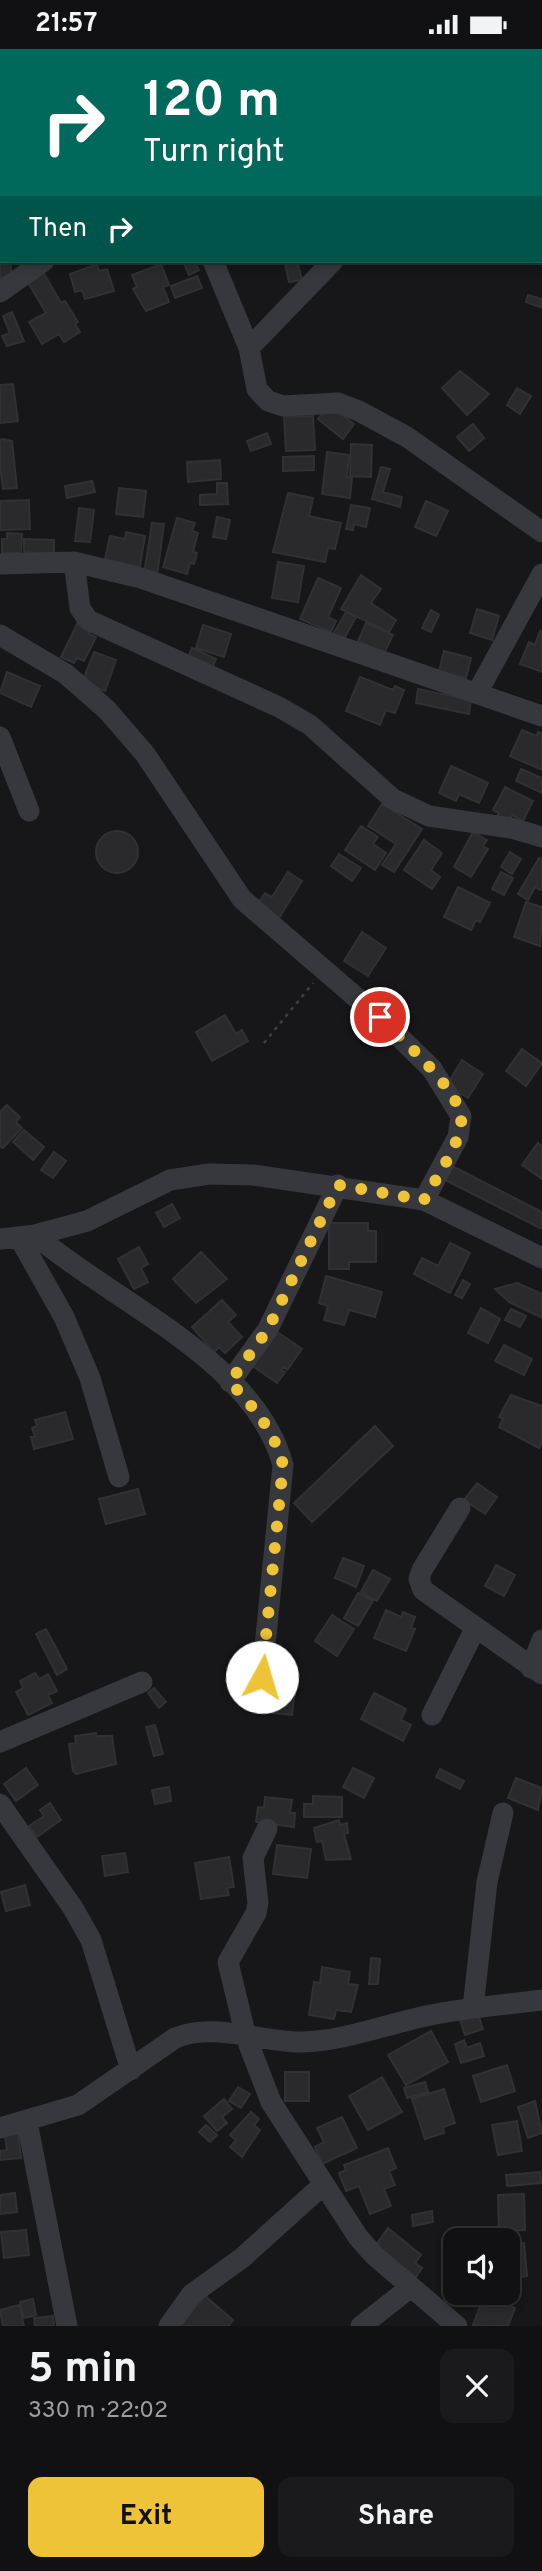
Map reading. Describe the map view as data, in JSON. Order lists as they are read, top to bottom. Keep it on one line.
{"page":{"status":"21:57","turn":["120 m","Turn right"],"then":"Then","heading":["5 min","330 m · 22:02"],"buttons":["Exit","Share"]}}
